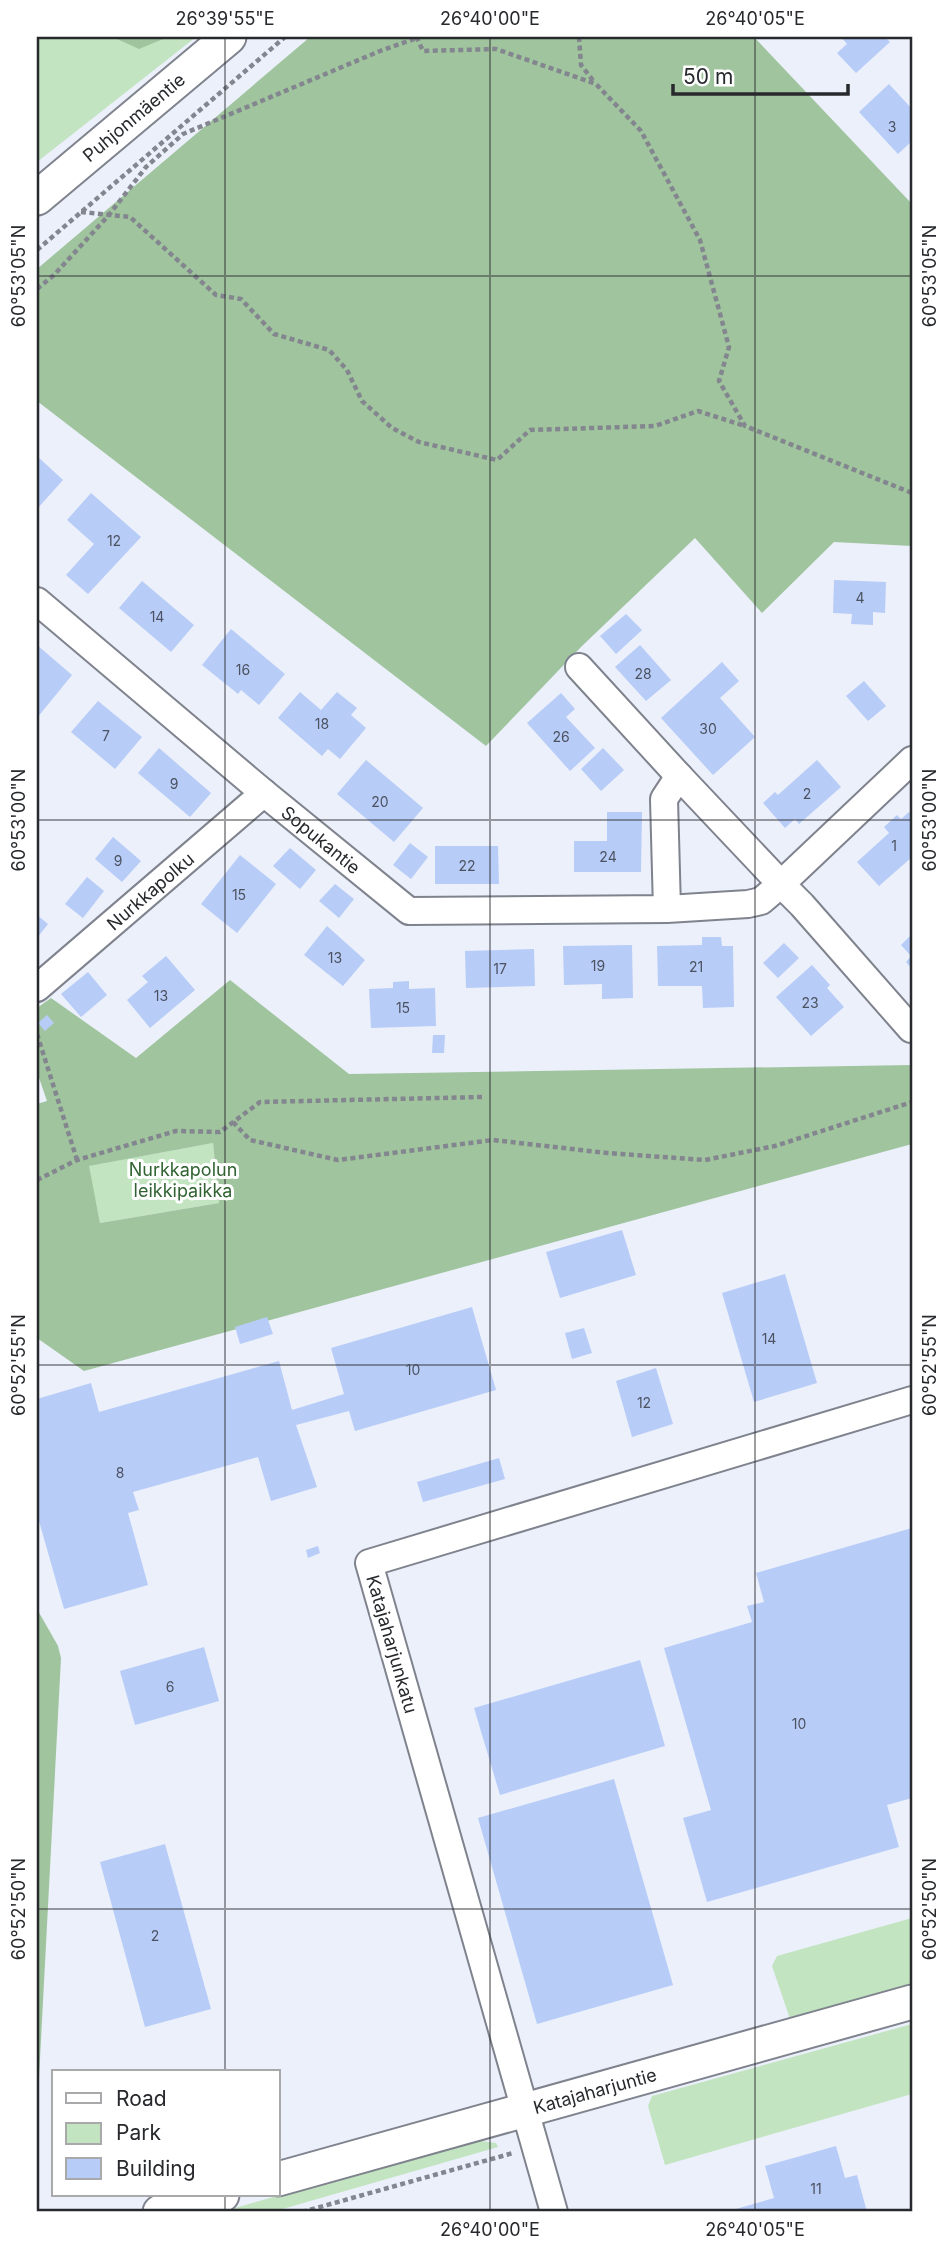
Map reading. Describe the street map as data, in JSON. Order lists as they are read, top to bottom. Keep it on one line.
{"streets":{"street":["Puhjonmäentie","Sopukantie","Nurkkapolku","Katajaharjunkatu","Katajaharjuntie"]},"crossings":[["Sopukantie","Nurkkapolku"],["Katajaharjunkatu","Katajaharjuntie"]],"parks":["Nurkkapolun leikkipaikka"],"house_numbers":["3","12","4","14","16","28","18","30","7","26","9","2","20","1","24","9","22","15","13","19","21","17","13","23","15","14","10","12","8","6","10","2","11"],"legend":["Road","Park","Building"],"scale_bar":"50 m","coordinates":["26°39'55\"E","26°40'00\"E","26°40'05\"E","60°53'05\"N","60°53'00\"N","60°52'55\"N","60°52'50\"N"]}
